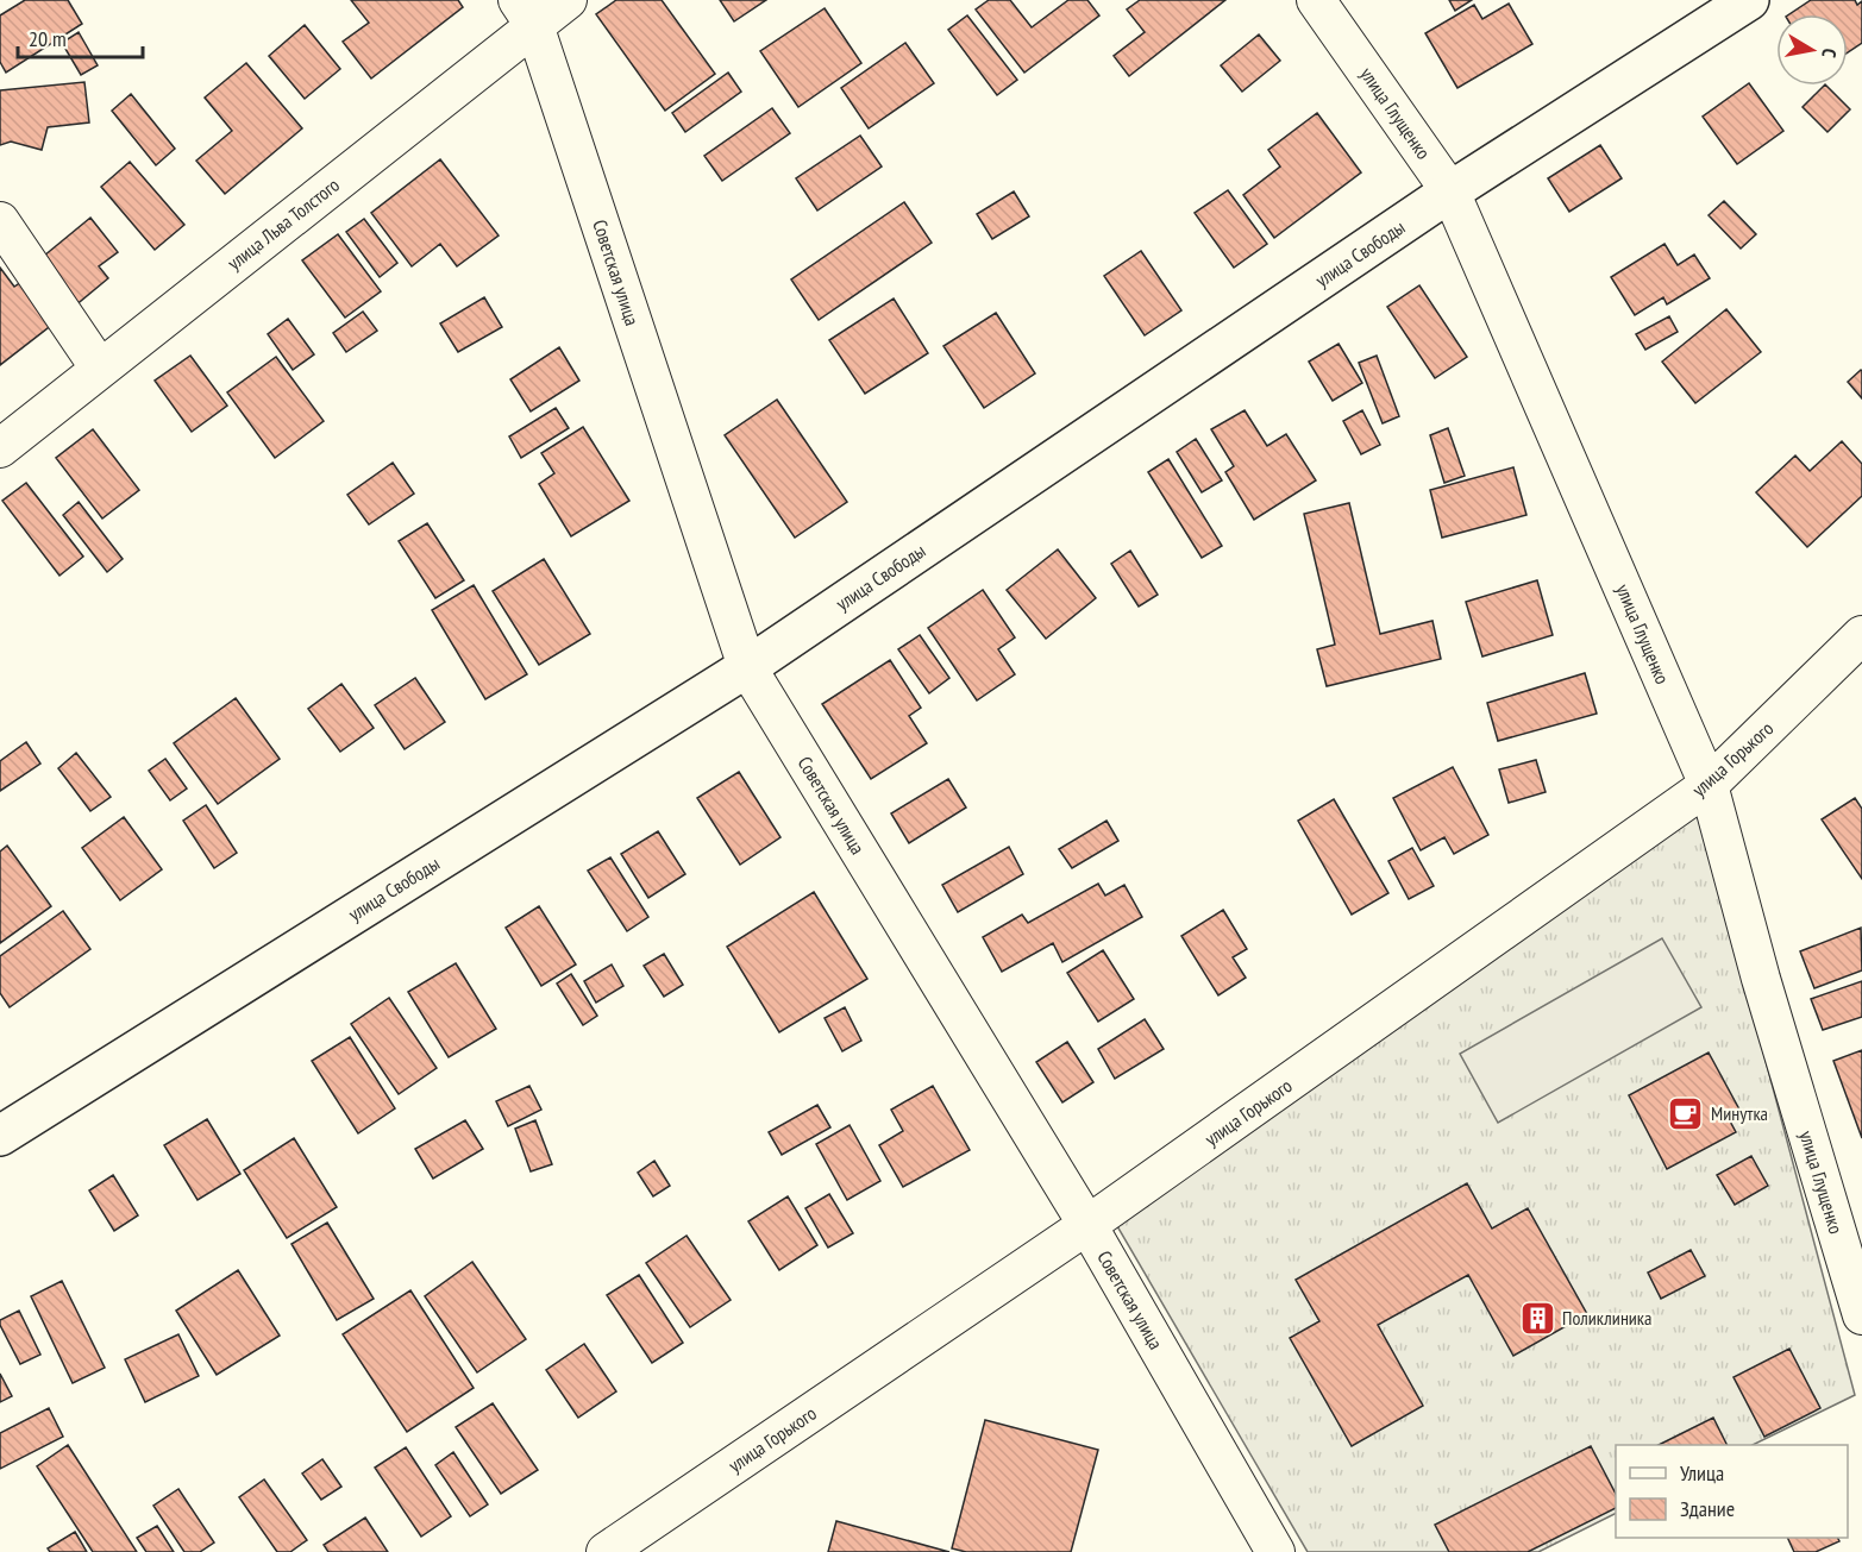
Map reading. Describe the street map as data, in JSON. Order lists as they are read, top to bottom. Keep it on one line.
{"streets":{"street":["улица Глущенко","улица Льва Толстого","улица Свободы","Советская улица","улица Горького"]},"crossings":[["улица Глущенко","улица Свободы"],["улица Глущенко","улица Горького"],["улица Льва Толстого","Советская улица"],["улица Свободы","Советская улица"],["Советская улица","улица Горького"]],"places":{"cafe":["Минутка"],"building":["Поликлиника"]},"legend":["Улица","Здание"],"scale_bar":"20 m","north":"right"}
